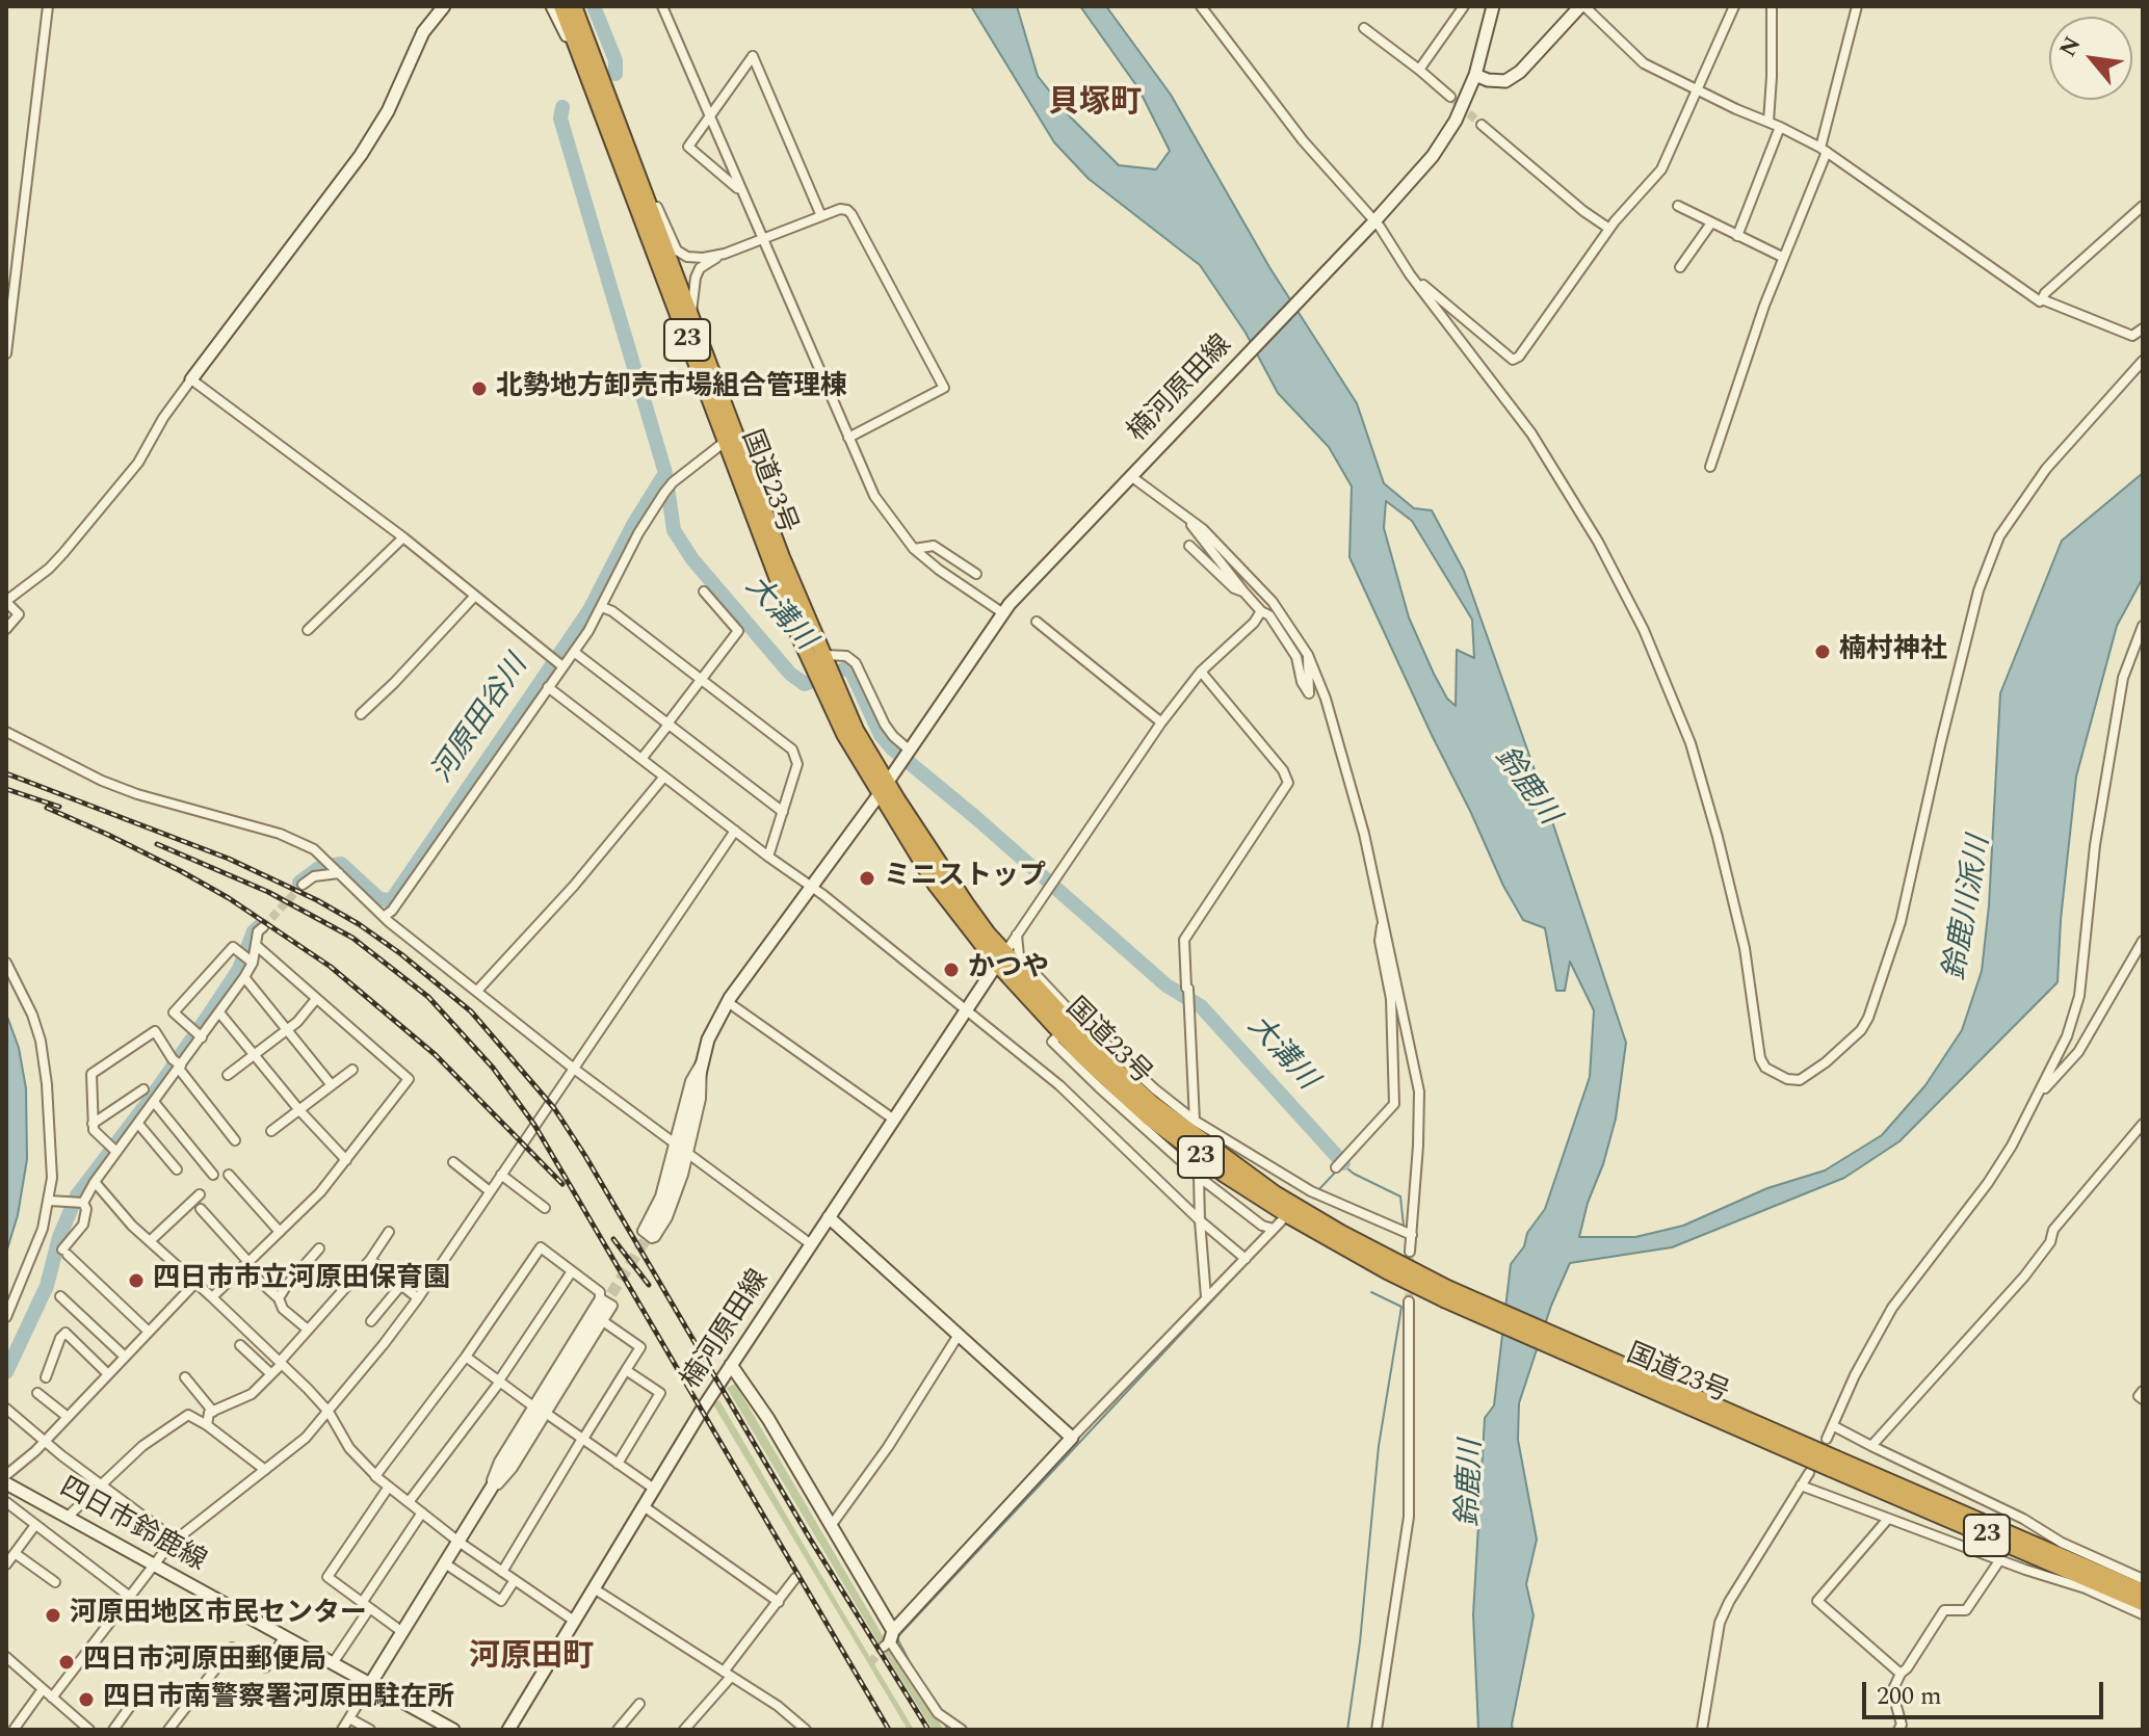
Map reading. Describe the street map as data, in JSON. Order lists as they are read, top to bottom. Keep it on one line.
{"streets":{"highway":["23","国道23号"],"street":["楠河原田線","四日市鈴鹿線"]},"crossings":[["楠河原田線","国道23号"]],"districts":["貝塚町","河原田町"],"water":["大溝川","河原田谷川","鈴鹿川","鈴鹿川派川"],"places":["北勢地方卸売市場組合管理棟","楠村神社","ミニストップ","かつや","四日市市立河原田保育園","河原田地区市民センター","四日市河原田郵便局","四日市南警察署河原田駐在所"],"scale_bar":"200 m","north":"top left"}
